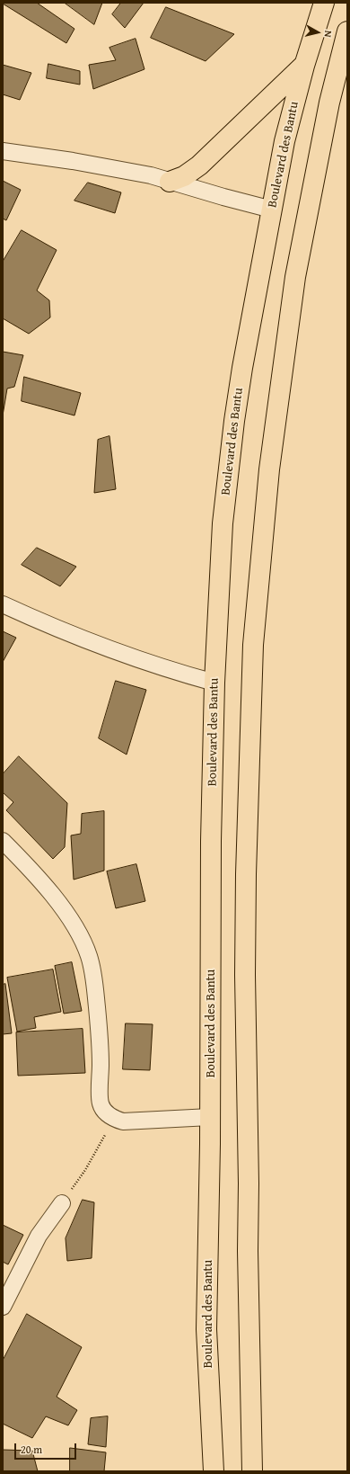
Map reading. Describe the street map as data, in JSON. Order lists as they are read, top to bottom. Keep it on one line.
{"streets":{"highway":["Boulevard des Bantu"]},"scale_bar":"20 m","north":"right"}
